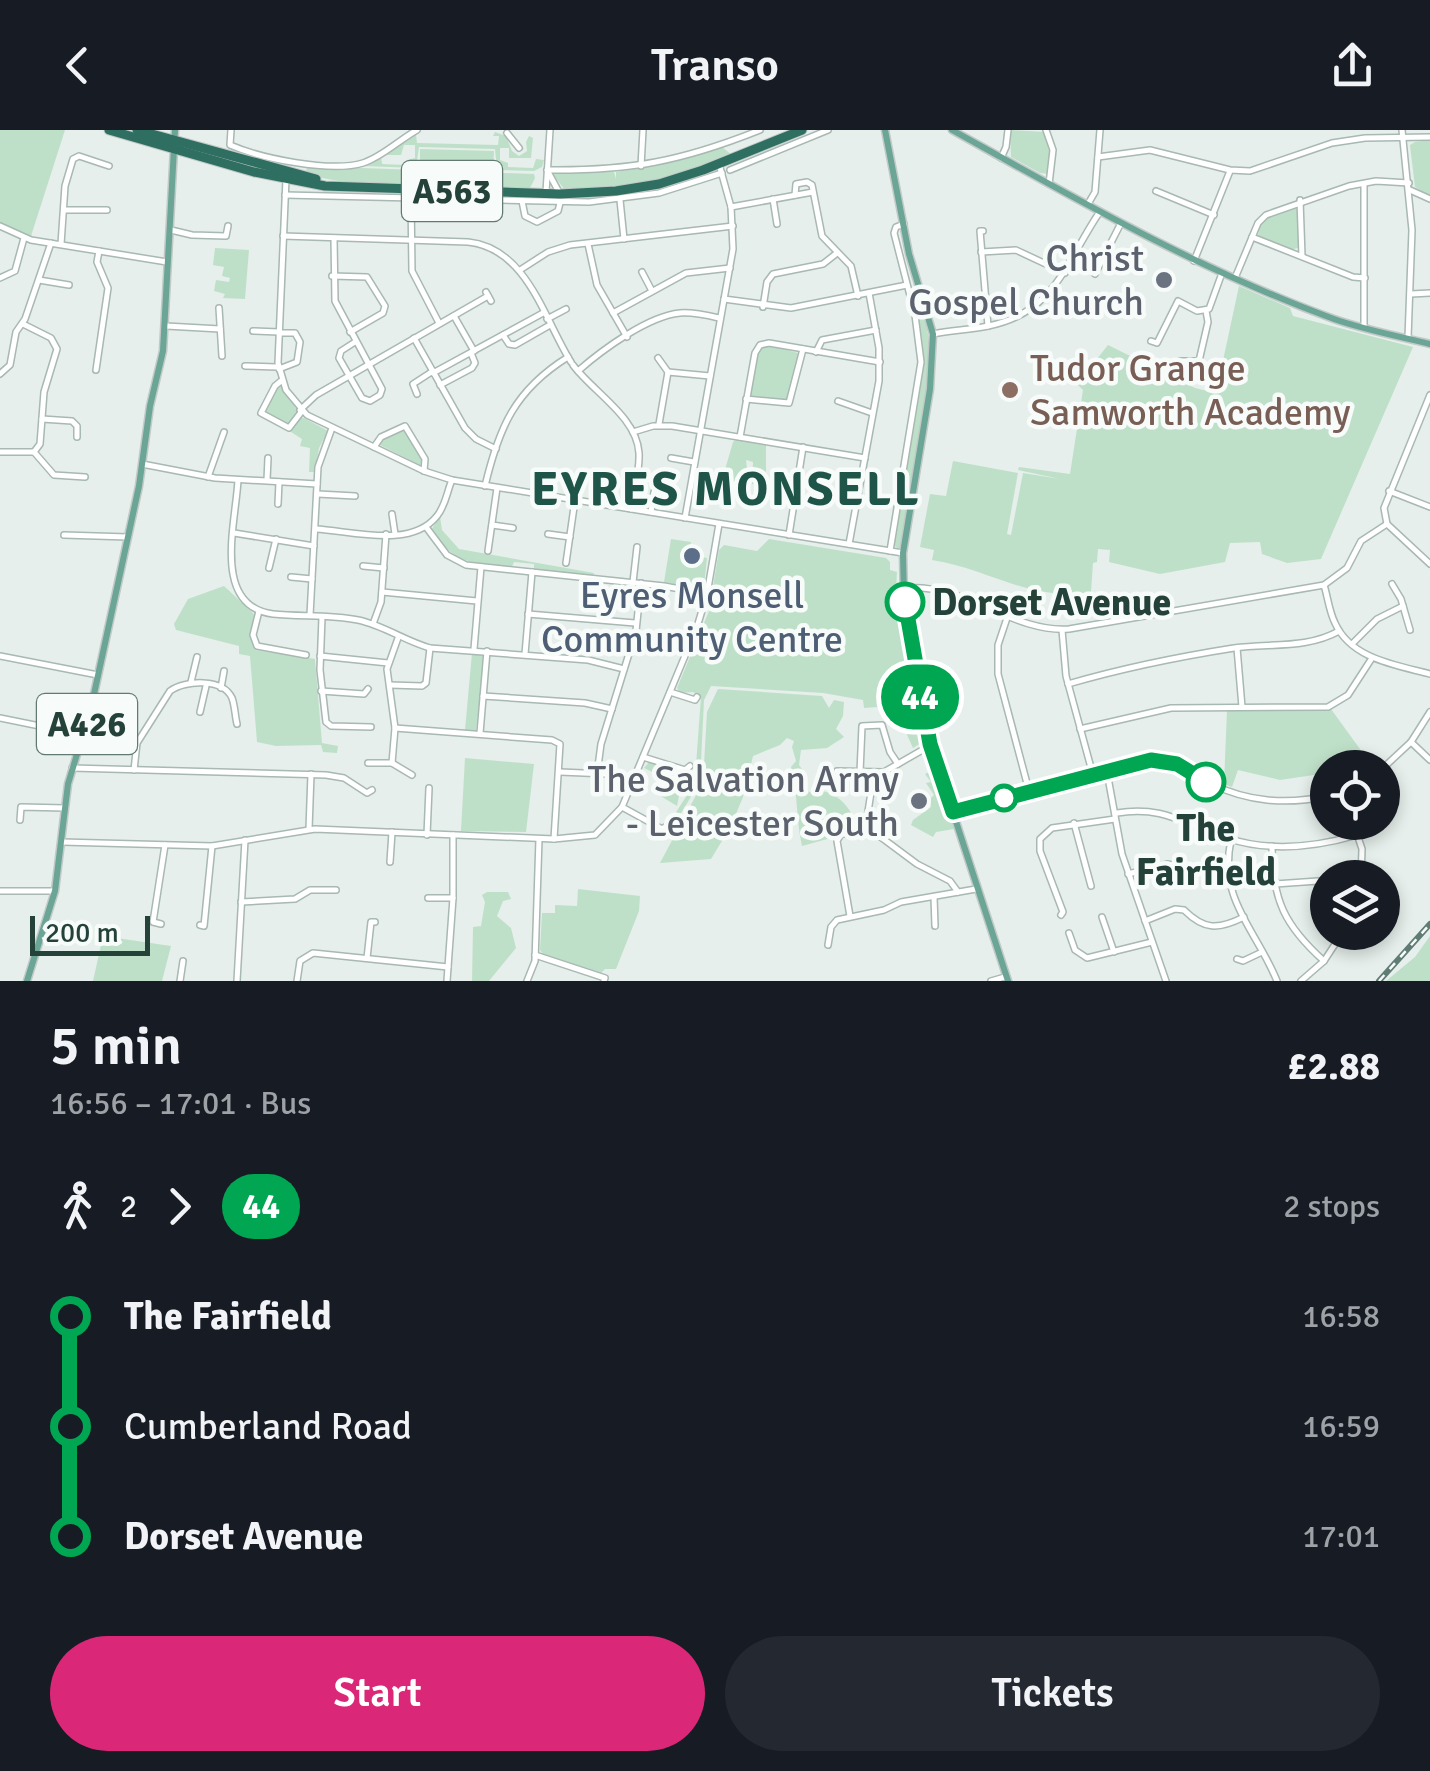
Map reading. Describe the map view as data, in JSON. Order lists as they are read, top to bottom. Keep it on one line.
{"streets":{"highway":["A563"],"main road":["A426"]},"crossings":[["A563","A426"]],"districts":["EYRES MONSELL"],"places":["Christ Gospel Church","Tudor Grange Samworth Academy","Eyres Monsell Community Centre","Dorset Avenue","The Fairfield","The Salvation Army - Leicester South"],"lines":["bus line 44"],"scale_bar":"200 m","page":{"header":"Transo","on_map":"44","scale":"200 m","heading":["5 min","16:56 – 17:01 · Bus","£2.88"],"legs":["2","44","2 stops"],"list":[{"name":"The Fairfield","value":"16:58"},{"name":"Cumberland Road","value":"16:59"},{"name":"Dorset Avenue","value":"17:01"}],"buttons":["Start","Tickets"]}}
